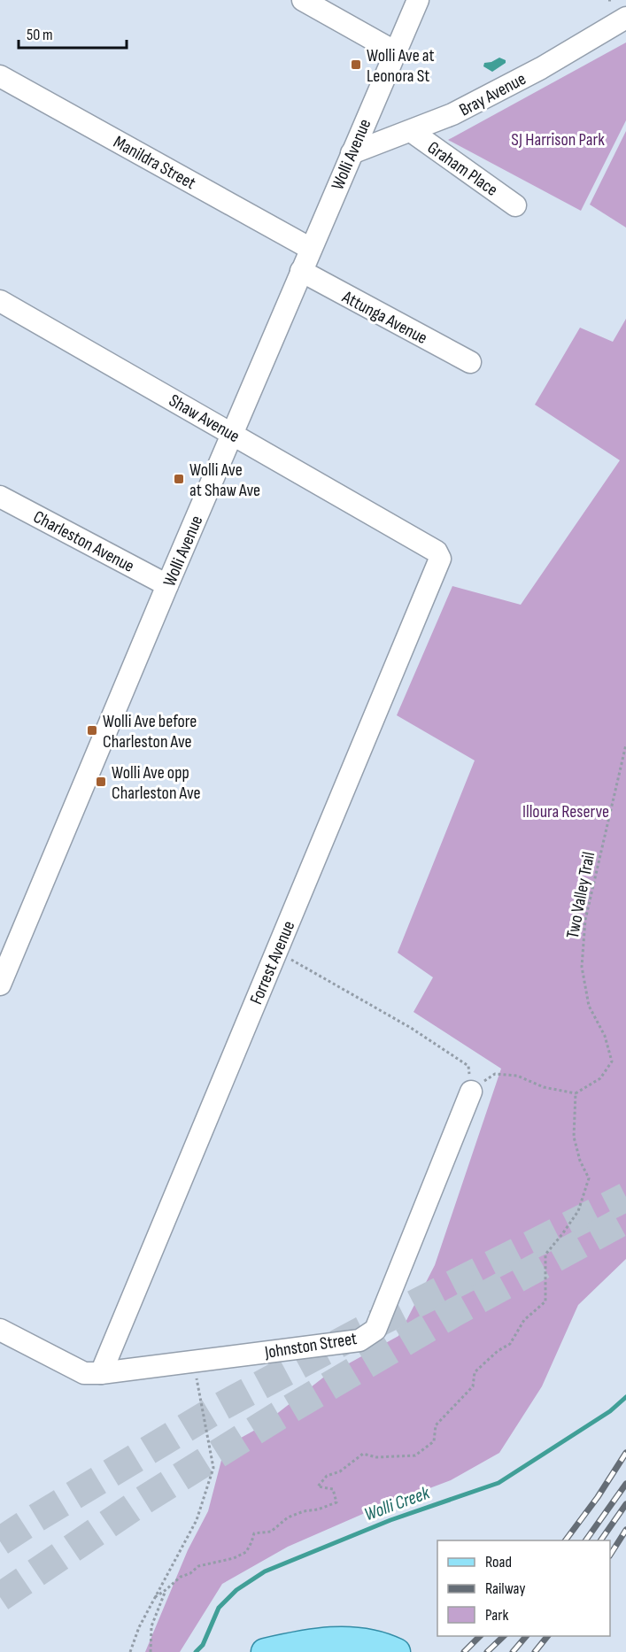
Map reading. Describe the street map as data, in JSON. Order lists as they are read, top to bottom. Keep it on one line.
{"streets":{"street":["Bray Avenue","Wolli Avenue","Manildra Street","Graham Place","Attunga Avenue","Shaw Avenue","Charleston Avenue","Forrest Avenue","Johnston Street"],"path":["Two Valley Trail"]},"crossings":[["Bray Avenue","Wolli Avenue"],["Bray Avenue","Graham Place"],["Wolli Avenue","Manildra Street"],["Wolli Avenue","Attunga Avenue"],["Wolli Avenue","Shaw Avenue"],["Wolli Avenue","Charleston Avenue"],["Shaw Avenue","Forrest Avenue"],["Forrest Avenue","Johnston Street"]],"water":["Wolli Creek"],"parks":["SJ Harrison Park","Illoura Reserve"],"places":{"transit":["Wolli Ave at Leonora St","Wolli Ave at Shaw Ave","Wolli Ave before Charleston Ave","Wolli Ave opp Charleston Ave"]},"legend":["Road","Railway","Park"],"scale_bar":"50 m"}
